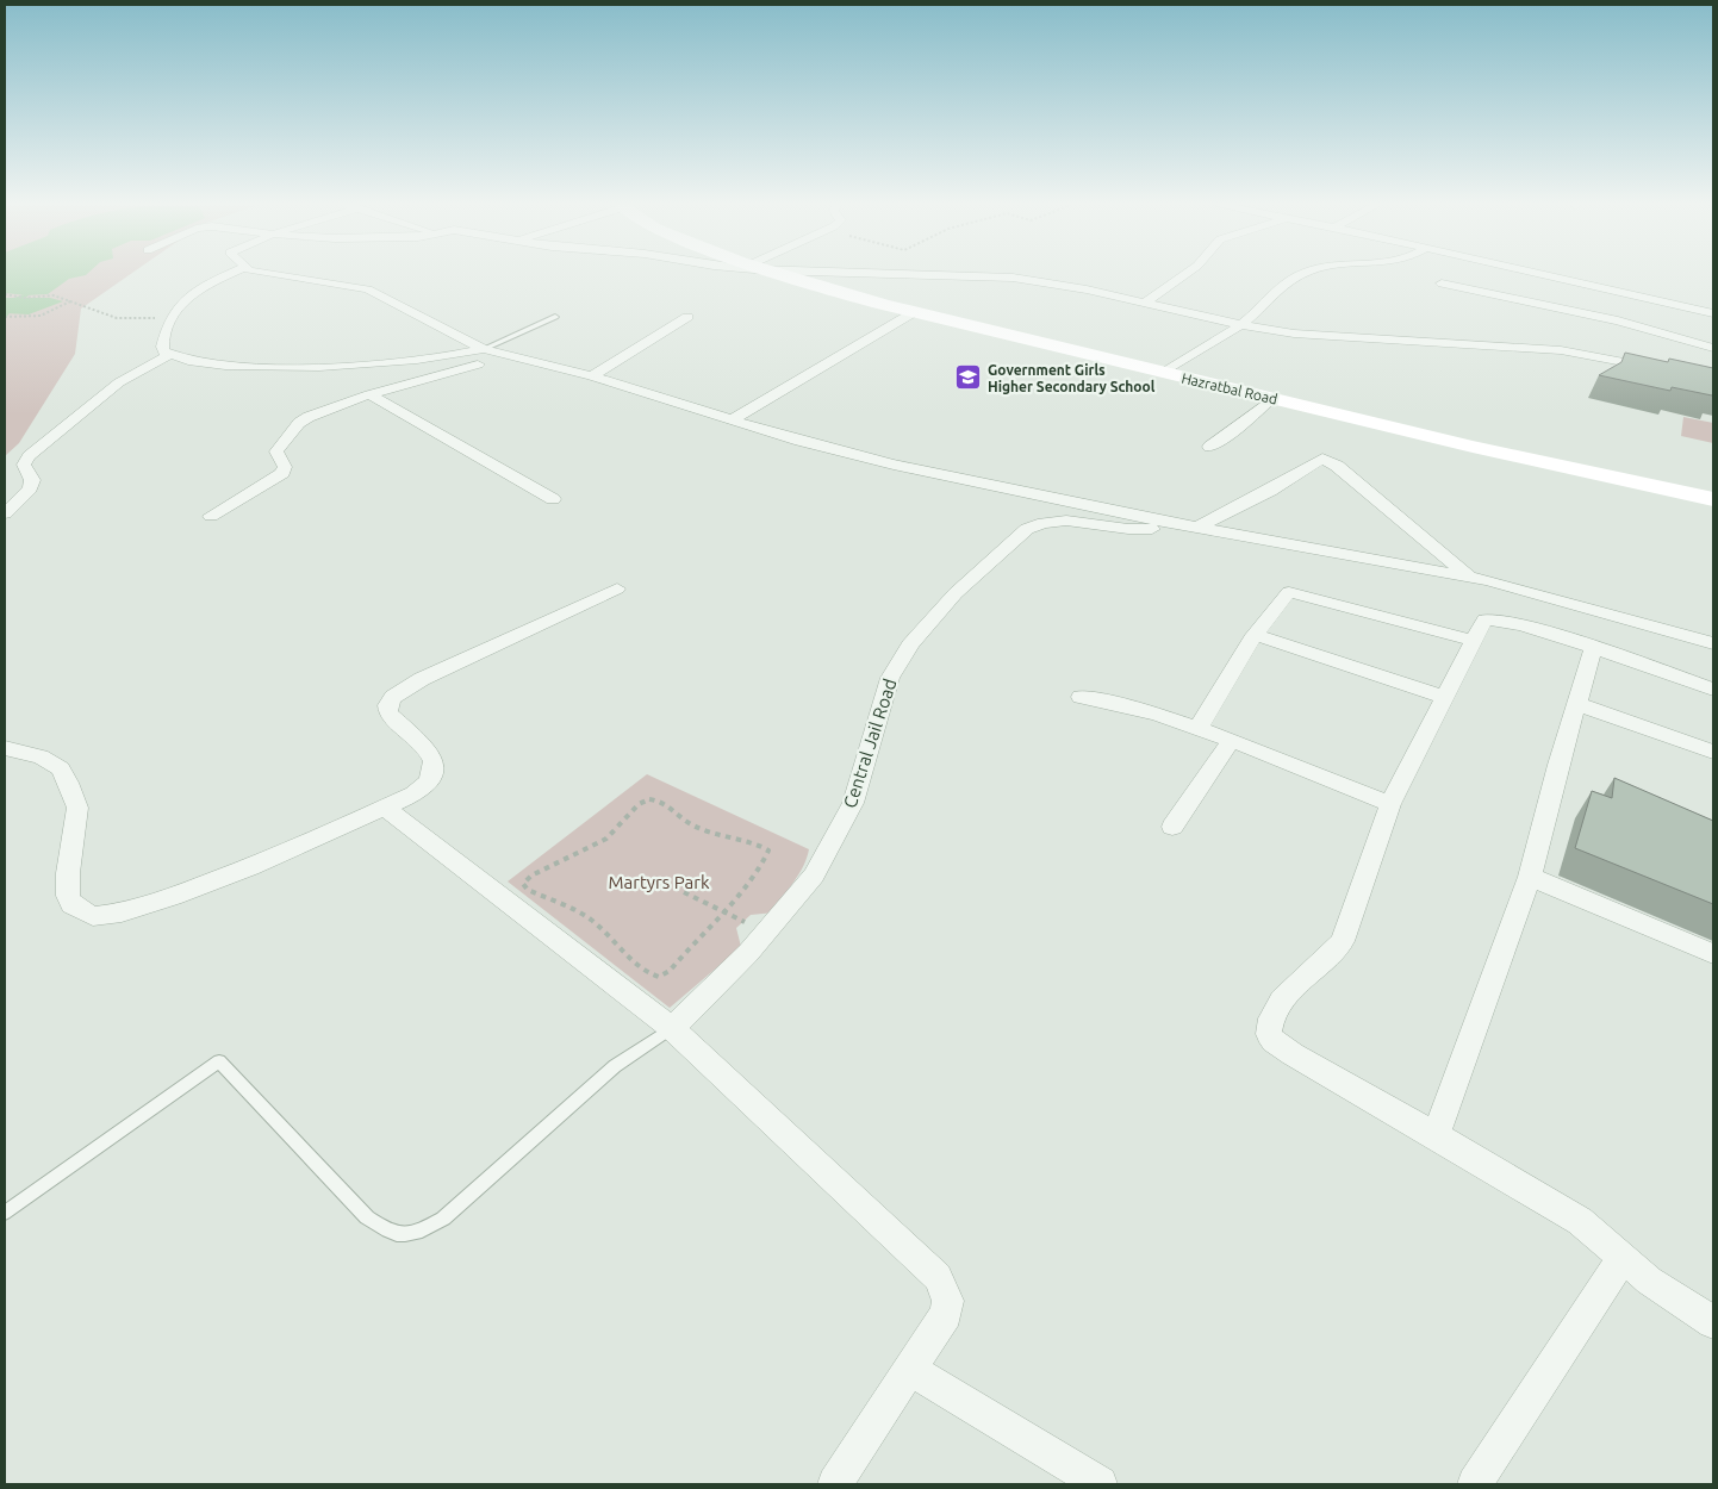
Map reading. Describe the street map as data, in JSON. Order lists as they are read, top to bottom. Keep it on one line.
{"streets":{"main road":["Hazratbal Road"],"street":["Central Jail Road"]},"parks":["Martyrs Park"],"places":{"school or university":["Government Girls Higher Secondary School"]}}
